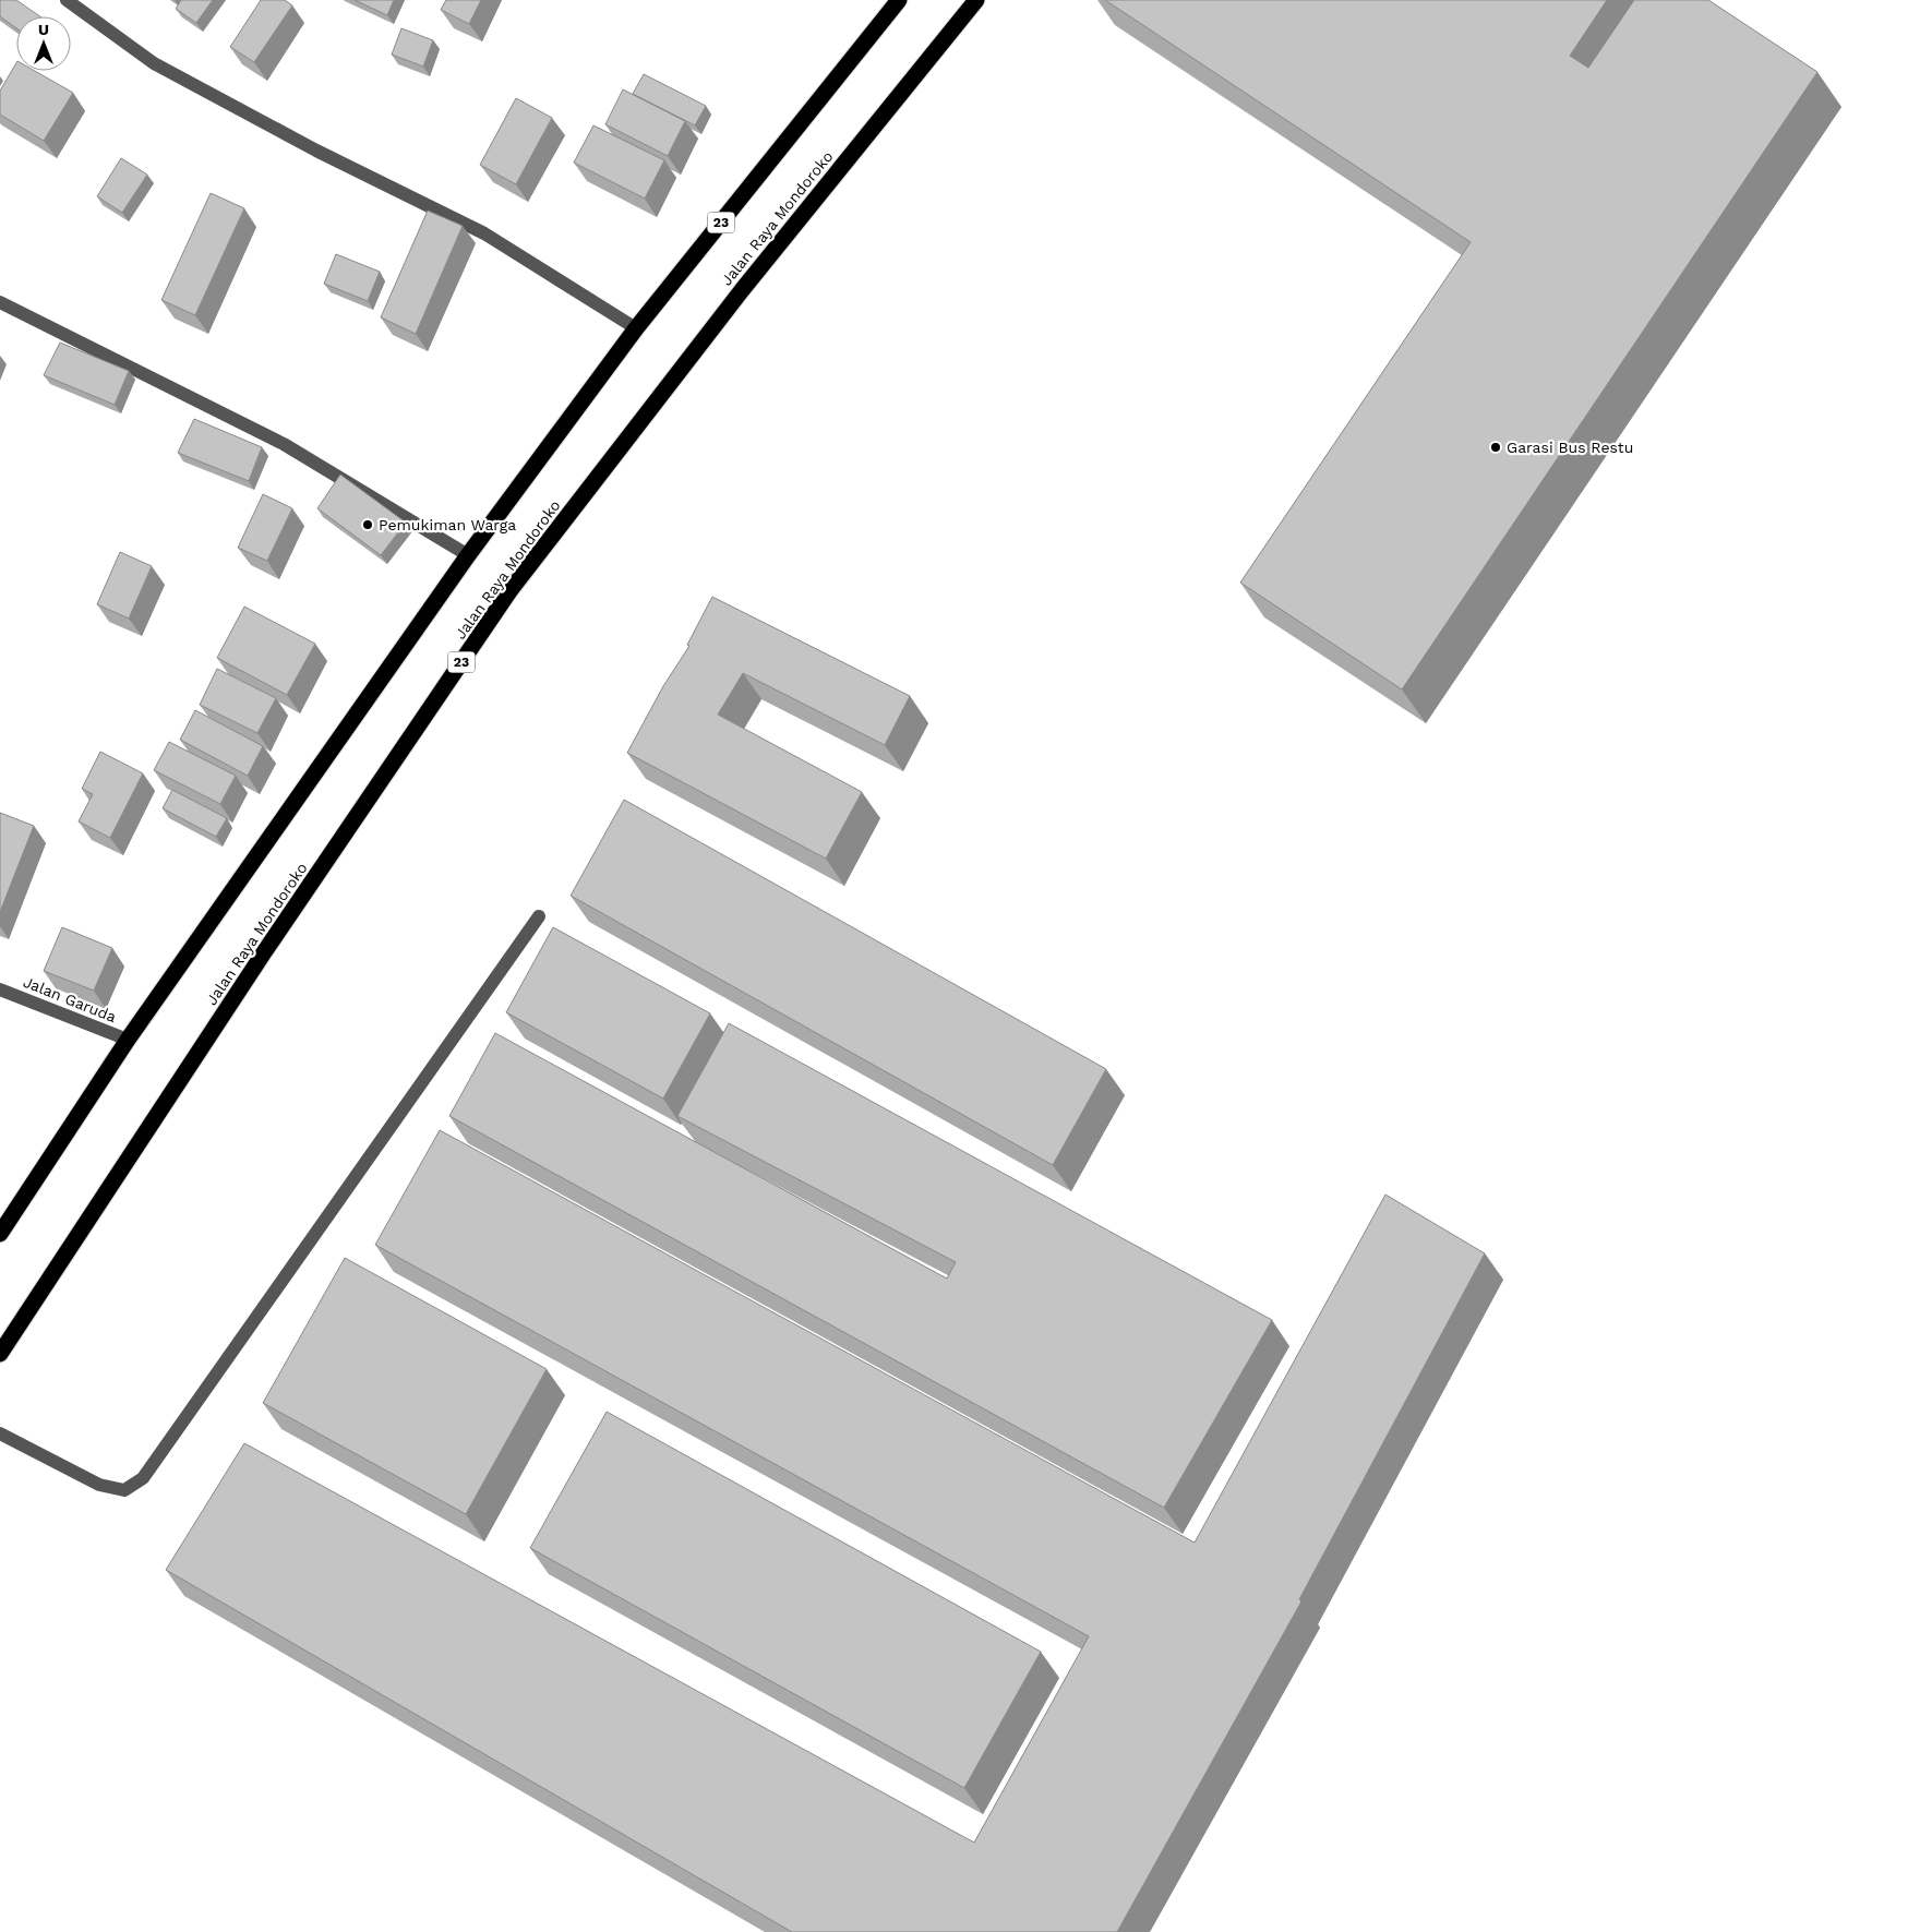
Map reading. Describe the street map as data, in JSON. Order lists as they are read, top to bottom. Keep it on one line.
{"streets":{"highway":["Jalan Raya Mondoroko","23"],"street":["Jalan Garuda"]},"crossings":[["23","Jalan Garuda"]],"places":["Garasi Bus Restu","Pemukiman Warga"],"north":"top"}
